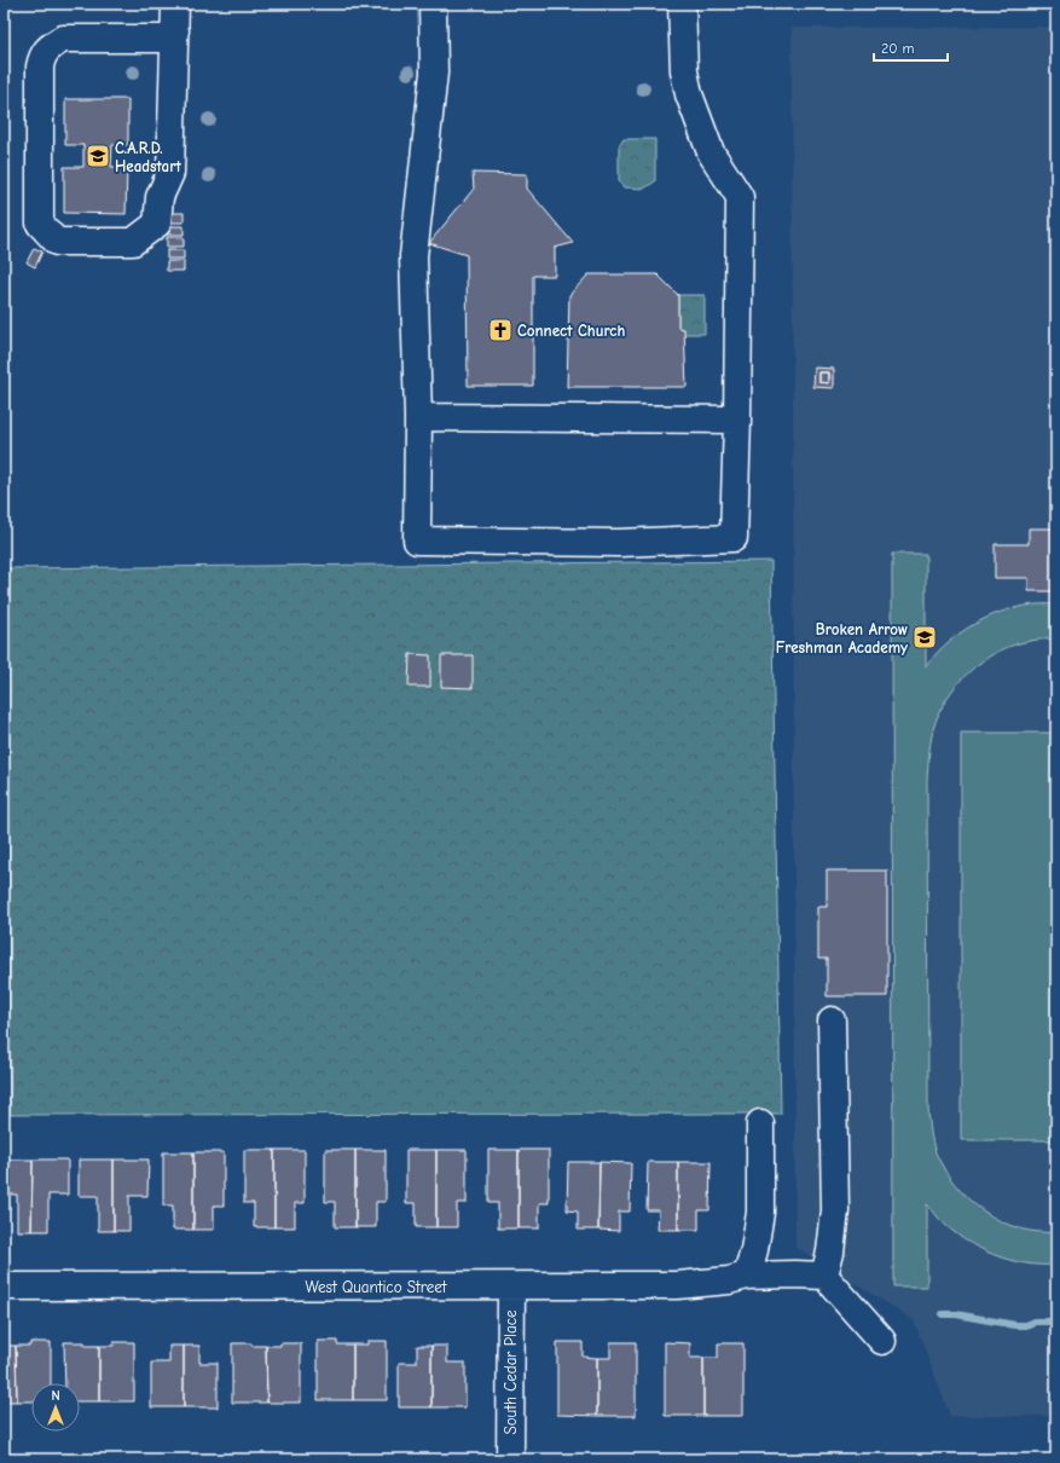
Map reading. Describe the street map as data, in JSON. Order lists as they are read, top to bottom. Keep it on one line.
{"streets":{"street":["West Quantico Street","South Cedar Place"]},"crossings":[["West Quantico Street","South Cedar Place"]],"places":{"school or university":["C.A.R.D. Headstart","Broken Arrow Freshman Academy"],"church":["Connect Church"]},"scale_bar":"20 m","north":"top"}
